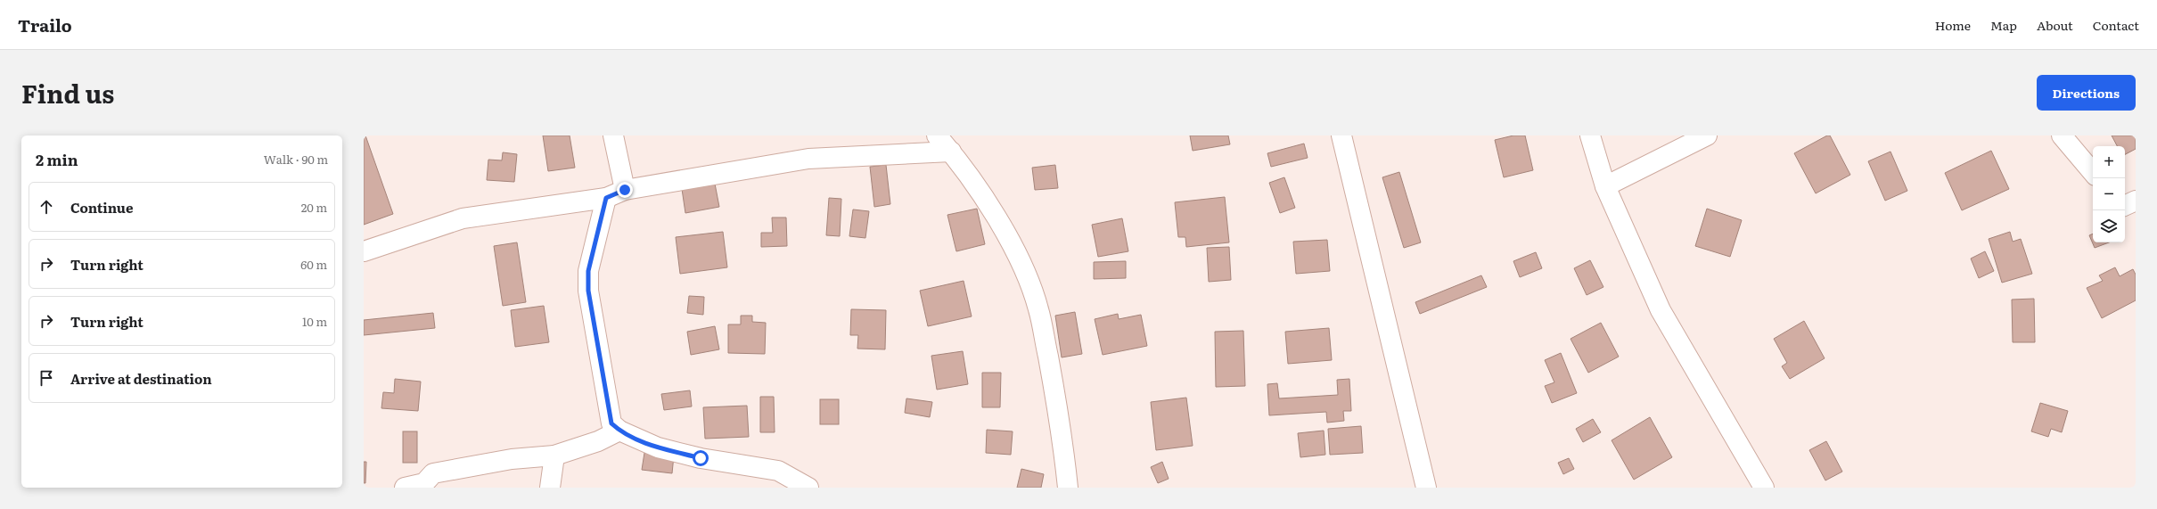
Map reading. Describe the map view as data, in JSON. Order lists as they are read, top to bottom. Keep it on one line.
{"page":{"header":"Trailo","nav":["Home","Map","About","Contact"],"title":"Find us","buttons":"Directions","heading":["2 min","Walk · 90 m"],"map_buttons":["+","−"],"list":[["Continue","20 m"],["Turn right","60 m"],["Turn right","10 m"],"Arrive at destination"]}}
